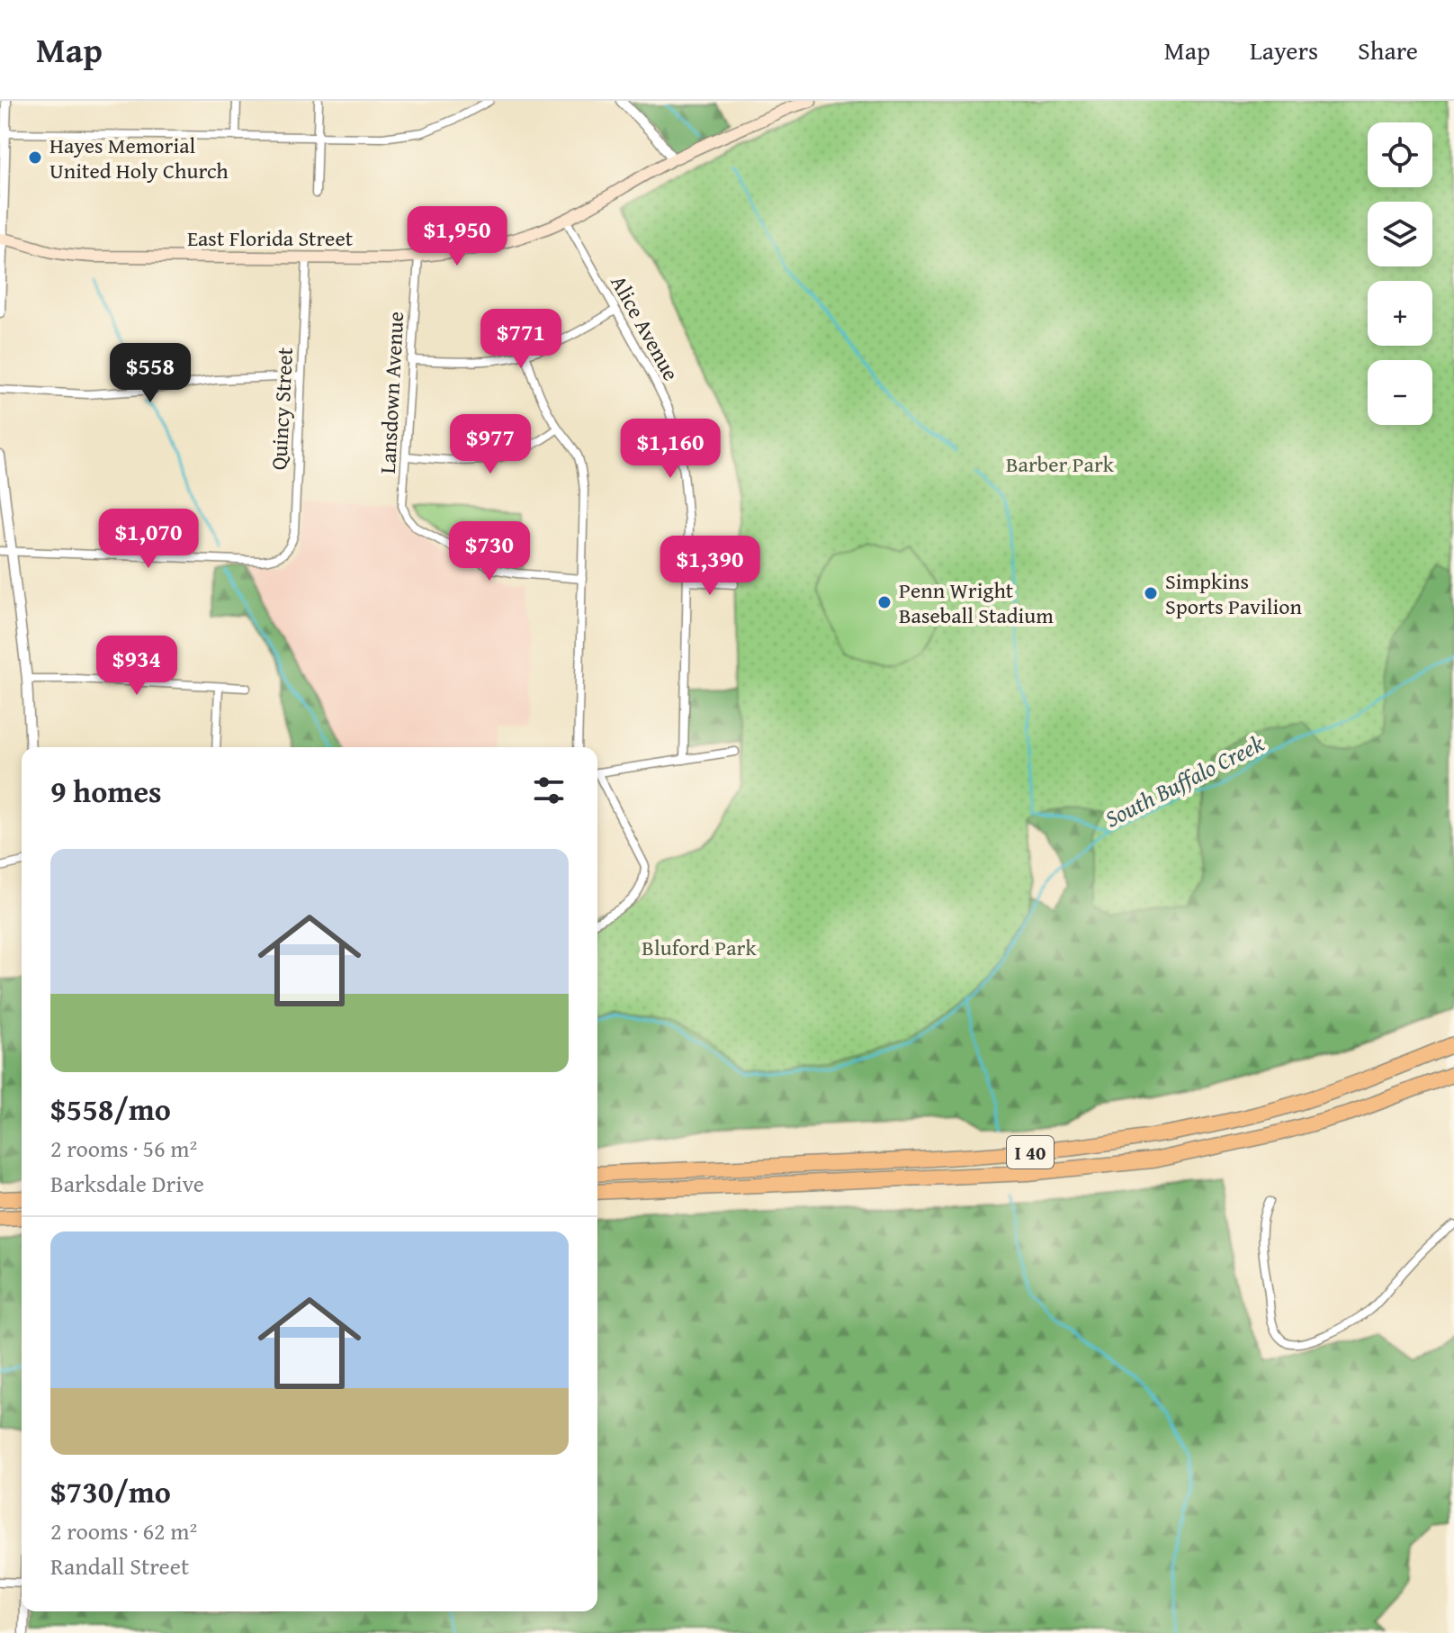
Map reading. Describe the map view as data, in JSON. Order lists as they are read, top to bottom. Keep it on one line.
{"streets":{"highway":["I 40"],"main road":["East Florida Street"],"street":["Alice Avenue","Lansdown Avenue","Quincy Street"]},"crossings":[["East Florida Street","Alice Avenue"],["East Florida Street","Lansdown Avenue"],["East Florida Street","Quincy Street"]],"water":["South Buffalo Creek"],"parks":["Barber Park","Bluford Park"],"places":["Hayes Memorial United Holy Church","Simpkins Sports Pavilion","Penn Wright Baseball Stadium"],"page":{"header":"Map","nav":["Map","Layers","Share"],"map_buttons":["+","−"],"price":["$1,950","$771","$558","$977","$1,160","$1,070","$730","$1,390","$934"],"heading":"9 homes","list":[{"name":"$558/mo","note":"2 rooms · 56 m² · Barksdale Drive"},{"name":"$730/mo","note":"2 rooms · 62 m² · Randall Street"}]}}
